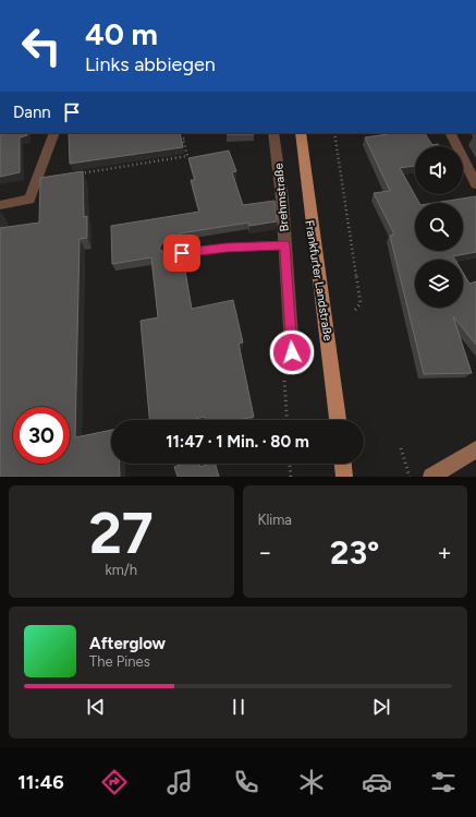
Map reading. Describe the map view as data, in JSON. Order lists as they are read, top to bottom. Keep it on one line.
{"streets":{"main road":["Frankfurter Landstraße"],"street":["Brehmstraße"]},"page":{"turn":["40 m","Links abbiegen"],"then":"Dann","limit":"30","trip":"11:47 · 1 Min. · 80 m","tile":[["27","km/h"],"Klima"],"heat":["−","23°","+"],"song":["Afterglow","The Pines"],"tabs":"11:46"}}
